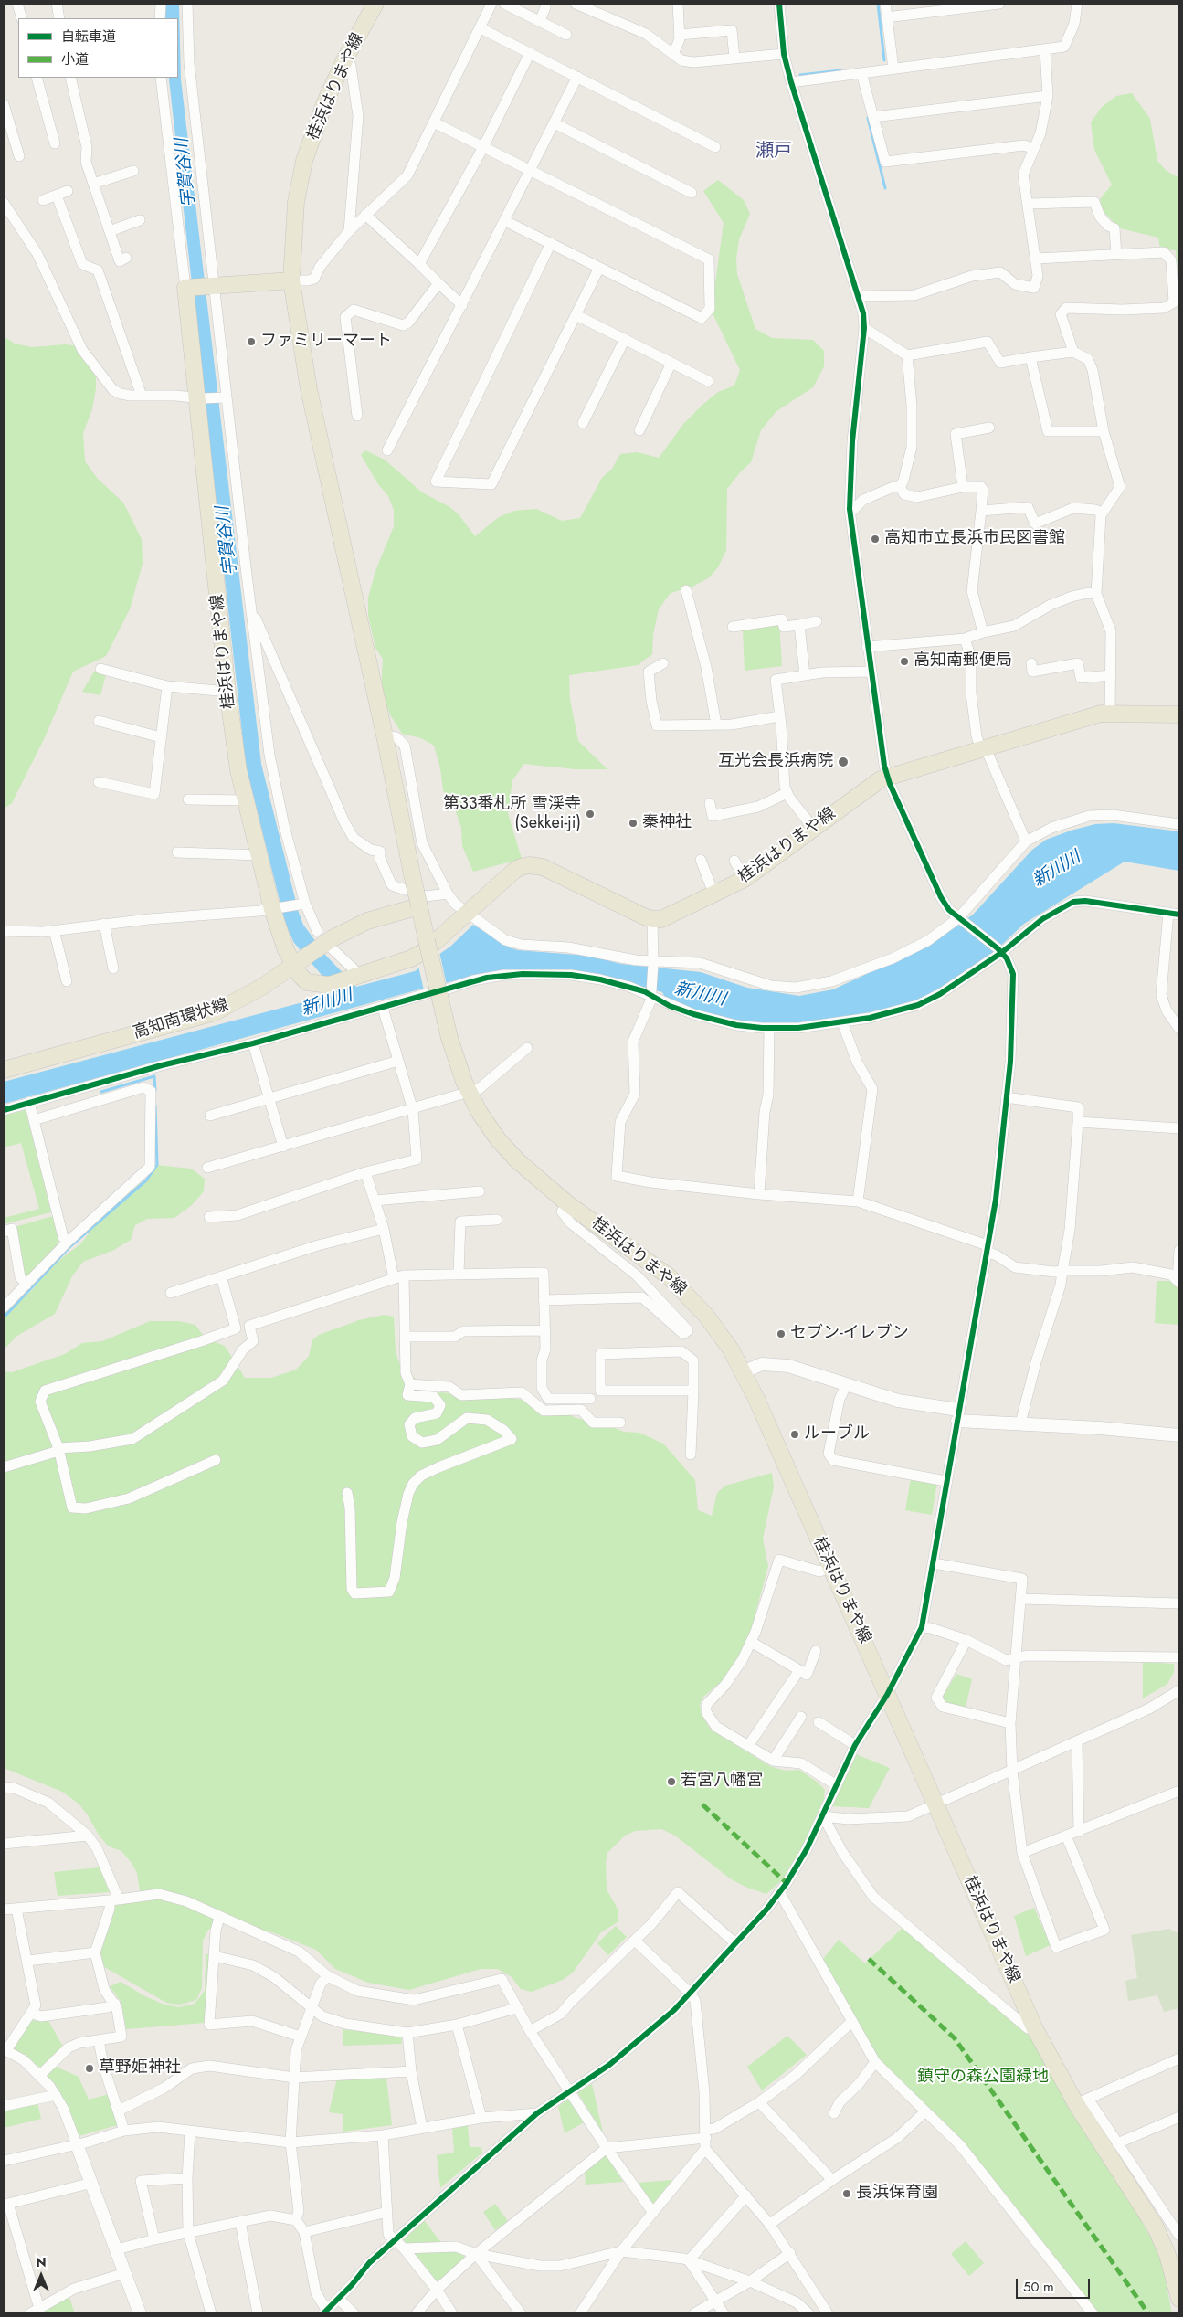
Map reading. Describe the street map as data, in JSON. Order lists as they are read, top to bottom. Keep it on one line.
{"streets":{"main road":["桂浜はりまや線","高知南環状線"]},"crossings":[["桂浜はりまや線","高知南環状線"]],"districts":["瀬戸"],"water":["宇賀谷川","新川川"],"parks":["鎮守の森公園緑地"],"places":["ファミリーマート","高知市立長浜市民図書館","高知南郵便局","互光会長浜病院","第33番札所 雪渓寺 (Sekkei-ji)","秦神社","セブン-イレブン","ルーブル","若宮八幡宮","草野姫神社","長浜保育園"],"legend":["自転車道","小道"],"scale_bar":"50 m","north":"top"}
